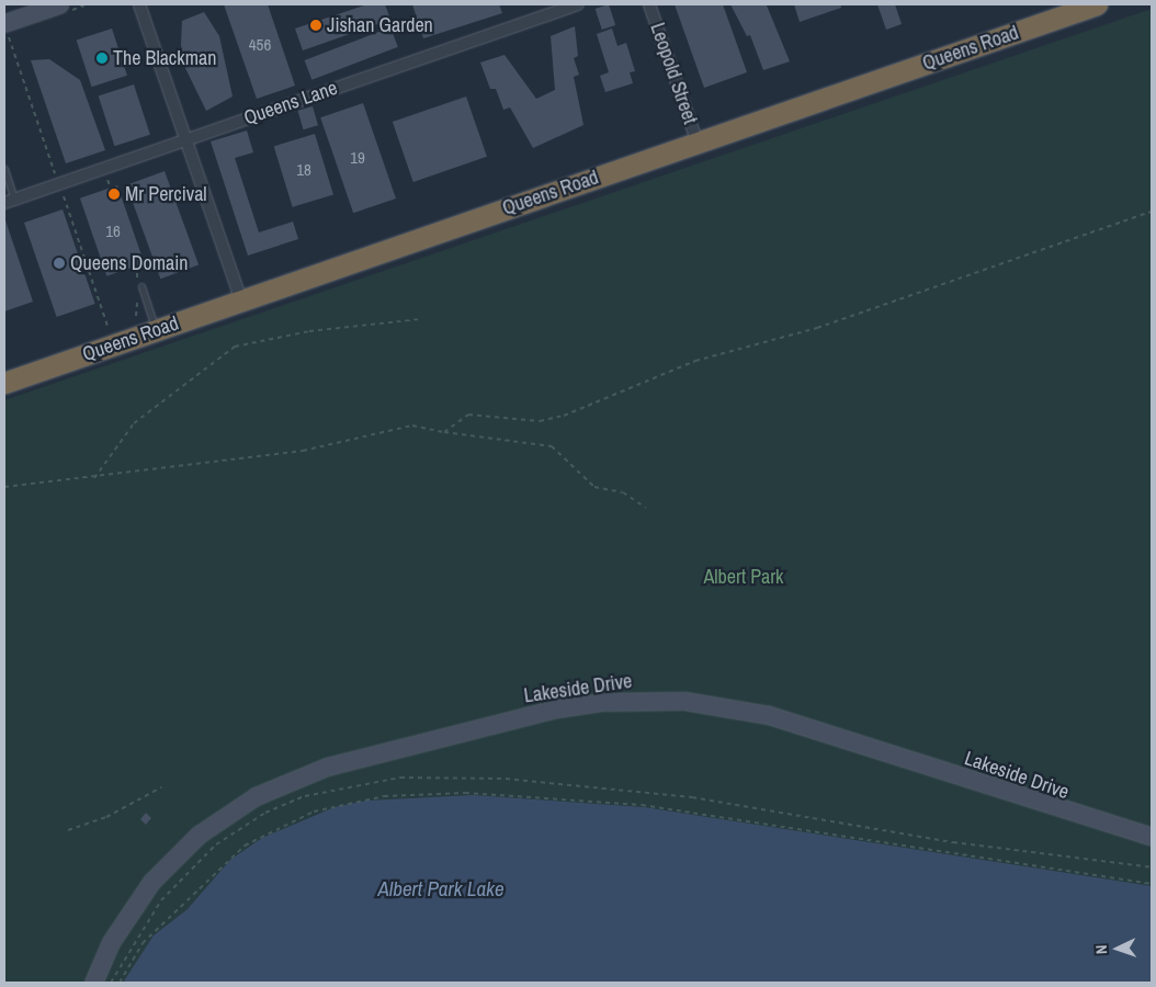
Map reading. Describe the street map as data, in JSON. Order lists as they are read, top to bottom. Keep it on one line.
{"streets":{"highway":["Queens Road"],"street":["Leopold Street","Queens Lane","Lakeside Drive"]},"crossings":[["Queens Road","Leopold Street"]],"water":["Albert Park Lake"],"parks":["Albert Park"],"places":["Jishan Garden","The Blackman","Mr Percival","Queens Domain"],"house_numbers":["456","19","18","16"],"north":"left"}
